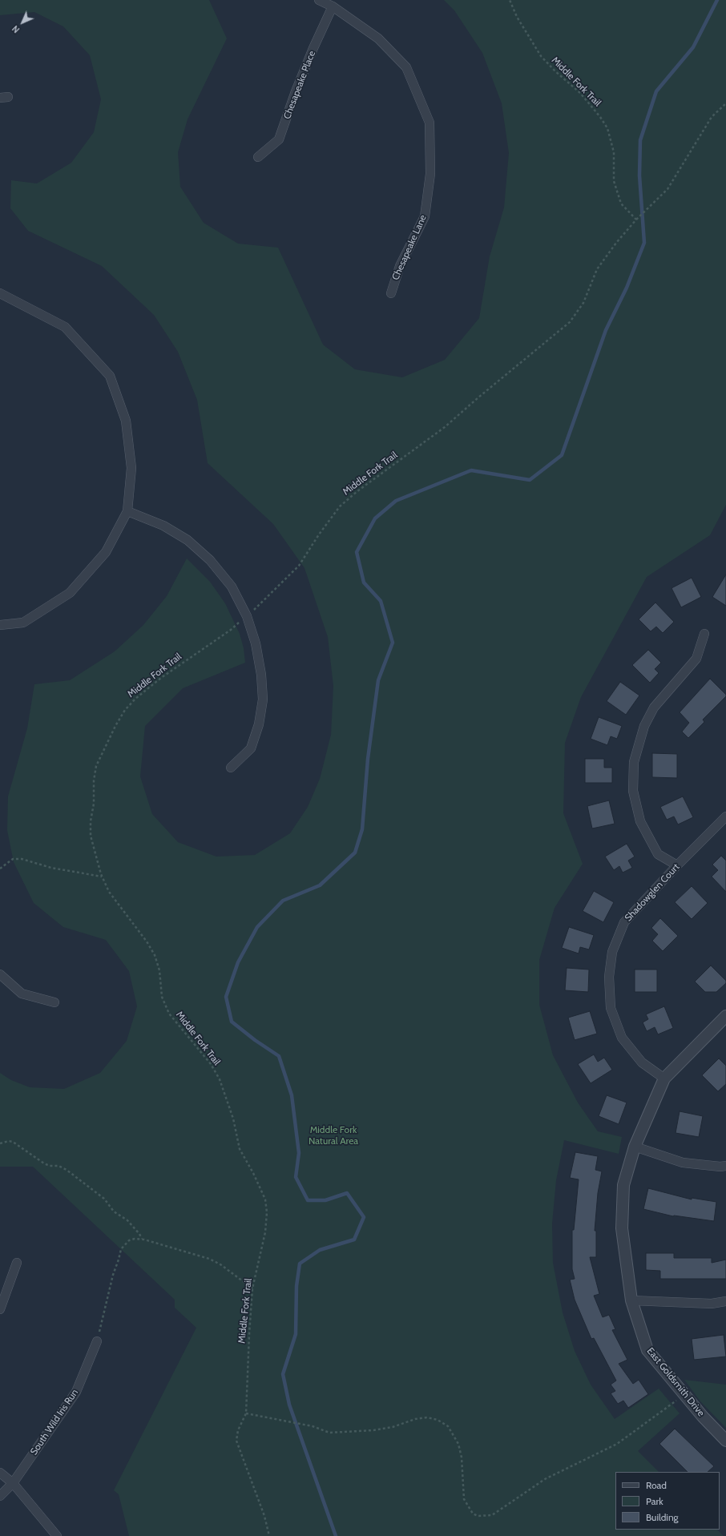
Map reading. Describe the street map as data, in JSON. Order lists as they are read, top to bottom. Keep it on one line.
{"streets":{"street":["Chesapeake Place","Chesapeake Lane","Shadowglen Court","East Goldsmith Drive","South Wild Iris Run"],"path":["Middle Fork Trail"]},"crossings":[["Chesapeake Place","Chesapeake Lane"],["Shadowglen Court","East Goldsmith Drive"]],"parks":["Middle Fork Natural Area"],"legend":["Road","Park","Building"],"north":"bottom left"}
